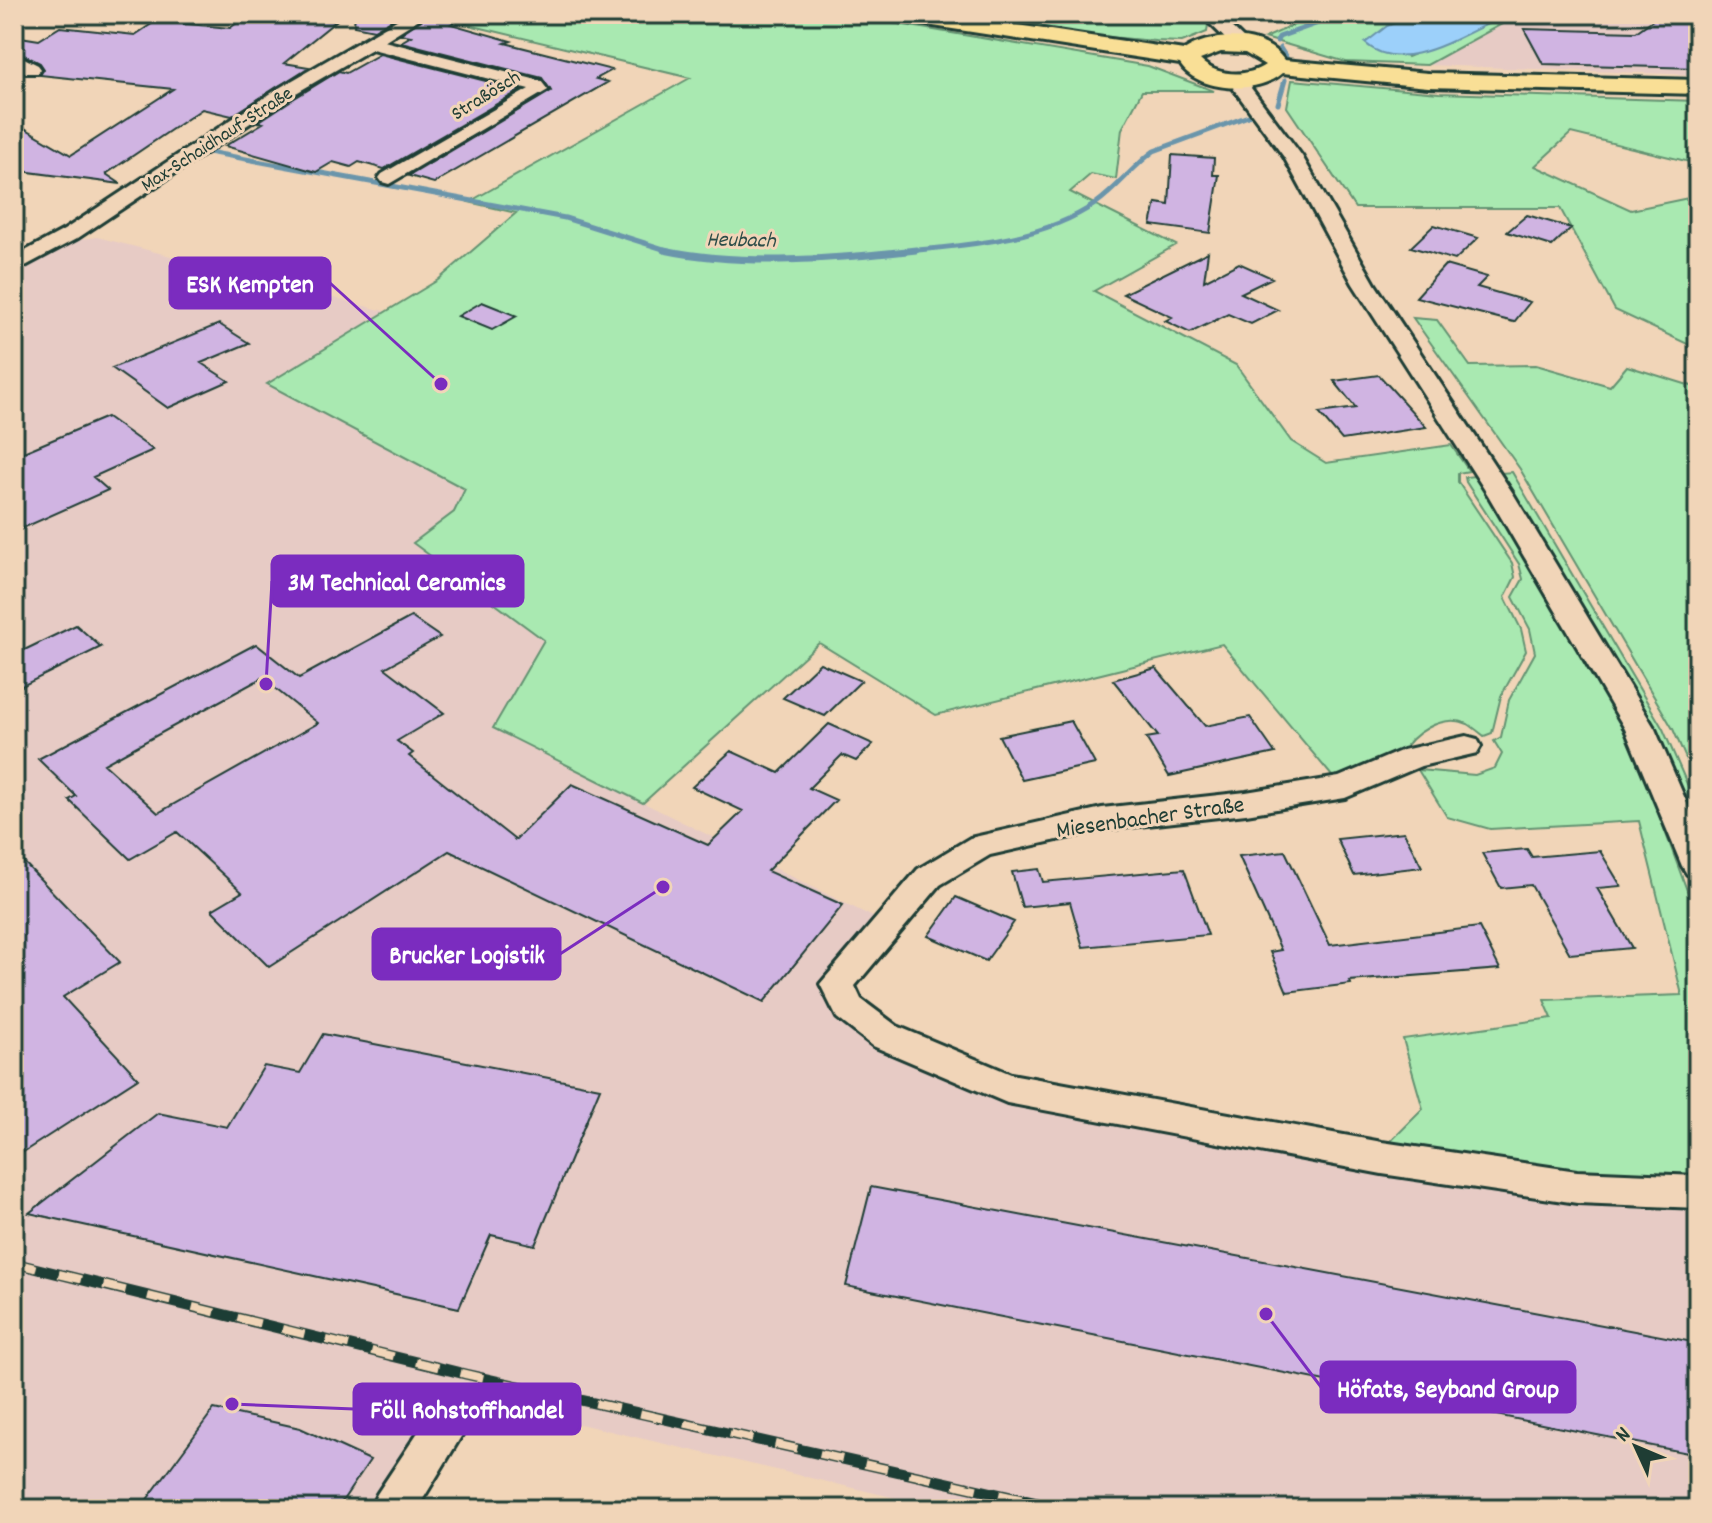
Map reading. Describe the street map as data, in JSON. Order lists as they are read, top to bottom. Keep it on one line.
{"streets":{"street":["Straßösch","Max-Schaidhauf-Straße","Miesenbacher Straße"]},"crossings":[["Straßösch","Max-Schaidhauf-Straße"]],"water":["Heubach"],"places":["ESK Kempten","3M Technical Ceramics","Brucker Logistik","Höfats, Seyband Group","Föll Rohstoffhandel"],"north":"top left"}
